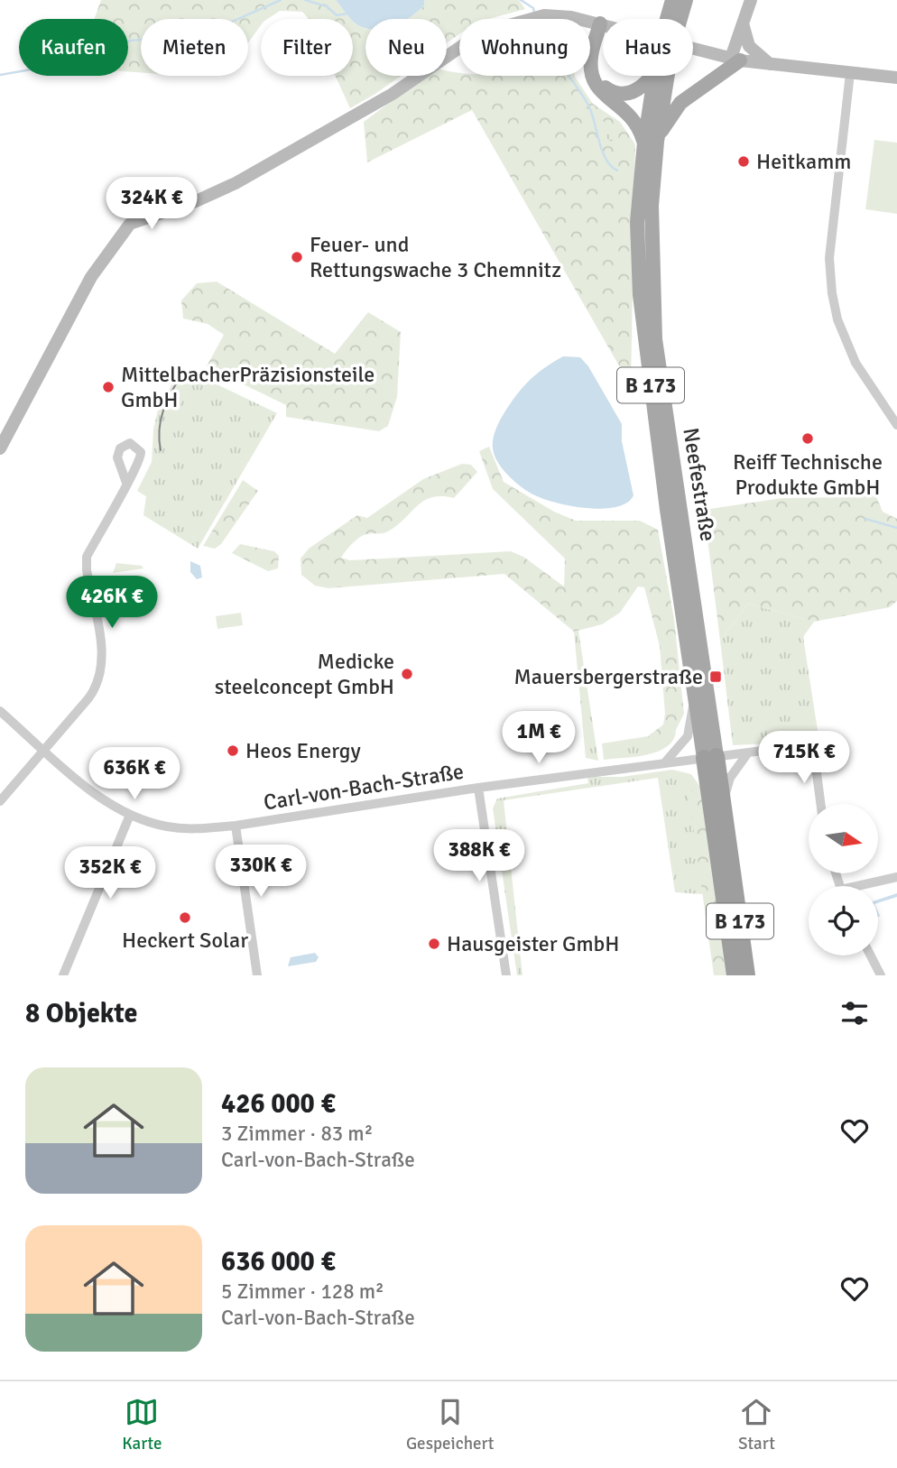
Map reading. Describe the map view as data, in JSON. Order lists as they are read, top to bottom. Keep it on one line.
{"streets":{"highway":["B 173","Neefestraße"],"street":["Carl-von-Bach-Straße"]},"crossings":[["Neefestraße","Carl-von-Bach-Straße"]],"places":{"other":["Heitkamm","Feuer- und Rettungswache 3 Chemnitz","MittelbacherPräzisionsteile GmbH","Reiff Technische Produkte GmbH","Medicke steelconcept GmbH","Heos Energy","Heckert Solar","Hausgeister GmbH"],"transit":["Mauersbergerstraße"]},"north":"right","page":{"chip":["Kaufen","Mieten","Filter","Neu","Wohnung","Haus"],"price":["324K €","426K €","1M €","715K €","636K €","388K €","330K €","352K €"],"heading":"8 Objekte","list":[{"name":"426 000 €","note":"3 Zimmer · 83 m² · Carl-von-Bach-Straße"},{"name":"636 000 €","note":"5 Zimmer · 128 m² · Carl-von-Bach-Straße"}],"tabs":["Karte","Gespeichert","Start"]}}
